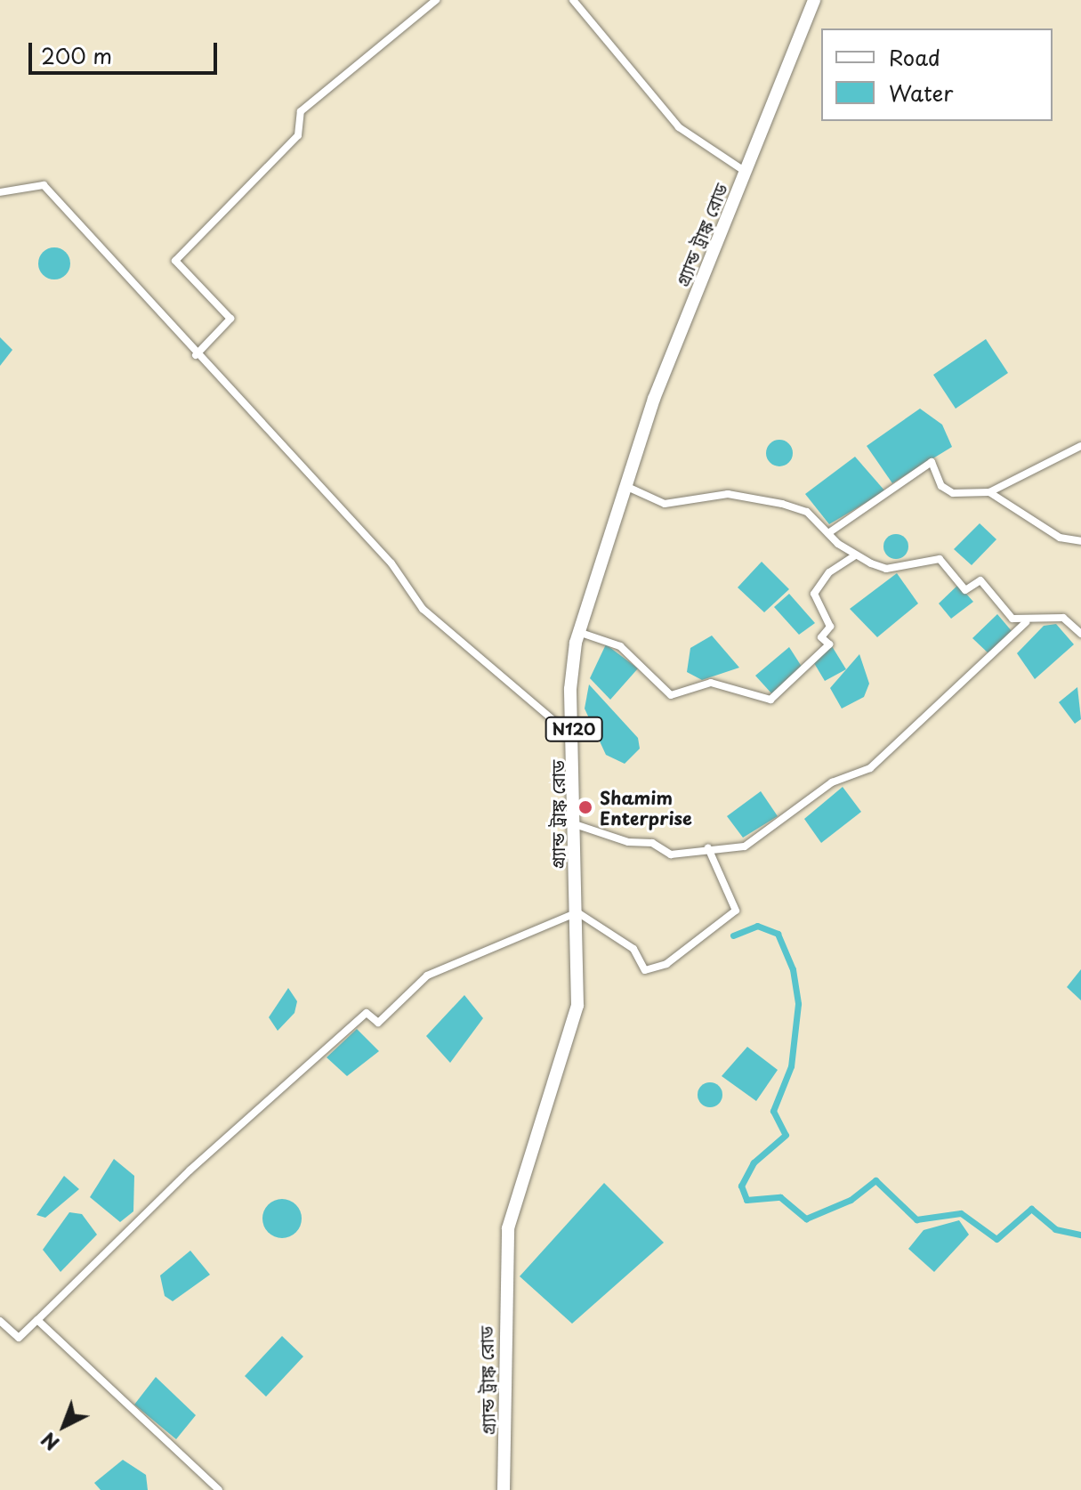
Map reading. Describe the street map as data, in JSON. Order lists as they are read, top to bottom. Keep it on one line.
{"streets":{"highway":["গ্র্যান্ড ট্রাঙ্ক রোড","N120"]},"places":["Shamim Enterprise"],"legend":["Road","Water"],"scale_bar":"200 m","north":"bottom left"}
